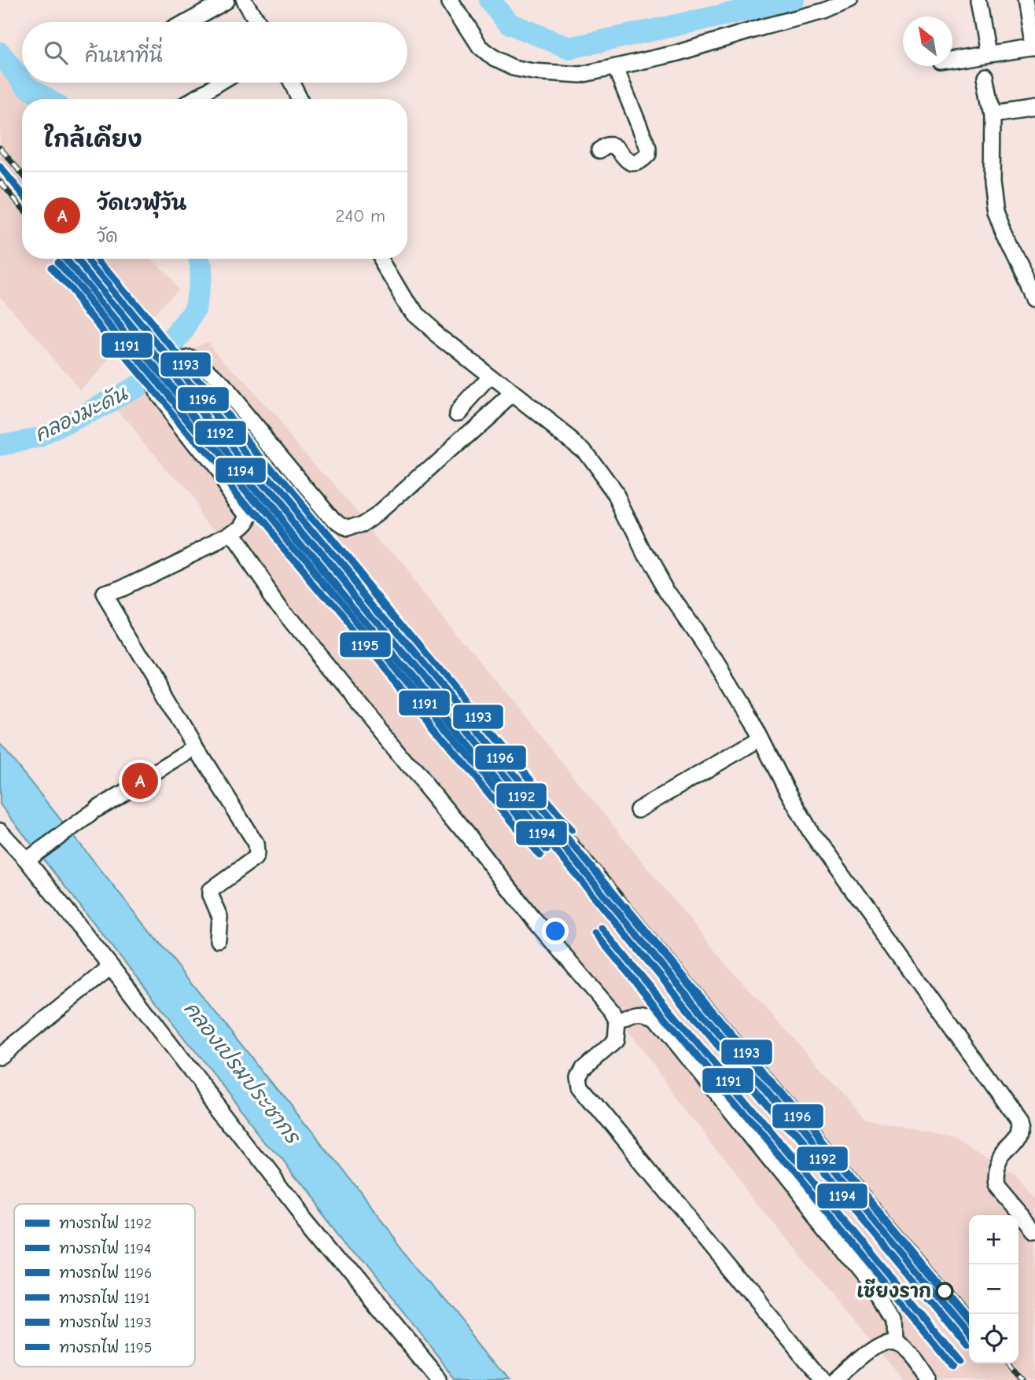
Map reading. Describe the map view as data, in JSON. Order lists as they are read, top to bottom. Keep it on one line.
{"water":["คลองมะดัน","คลองเปรมประชากร"],"places":["เชียงราก"],"lines":["rail line 1192","rail line 1194","rail line 1196","rail line 1193","rail line 1191","rail line 1195"],"legend":["ทางรถไฟ 1192","ทางรถไฟ 1194","ทางรถไฟ 1196","ทางรถไฟ 1191","ทางรถไฟ 1193","ทางรถไฟ 1195"],"north":"top left","page":{"search":"ค้นหาที่นี่","heading":"ใกล้เคียง","list":[{"mark":"A","name":"วัดเวฬุวัน","note":"วัด","value":"240 m"}],"pins":"A","map_buttons":["+","−"]}}
